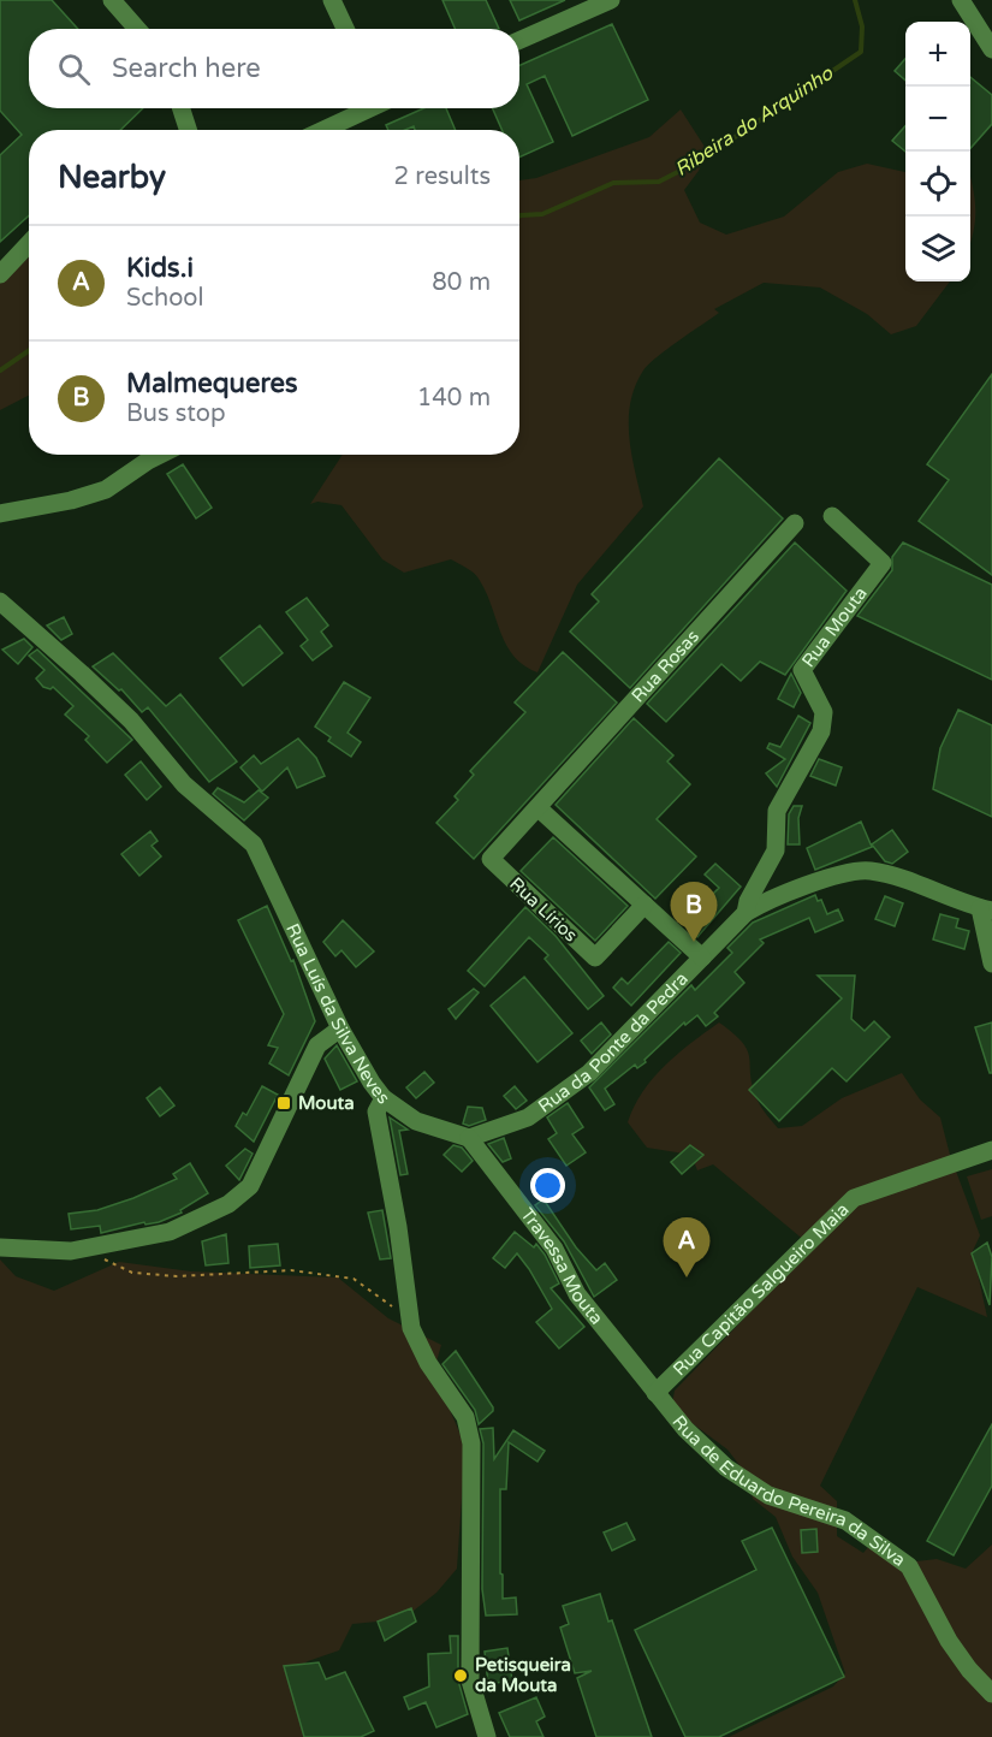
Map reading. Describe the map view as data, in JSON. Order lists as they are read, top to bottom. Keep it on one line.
{"streets":{"street":["Rua Mouta","Rua Rosas","Rua Lírios","Rua Luís da Silva Neves","Rua da Ponte da Pedra","Travessa Mouta","Rua Capitão Salgueiro Maia","Rua de Eduardo Pereira da Silva"]},"crossings":[["Rua Mouta","Rua da Ponte da Pedra"],["Rua Rosas","Rua Lírios"],["Rua da Ponte da Pedra","Travessa Mouta"],["Travessa Mouta","Rua Capitão Salgueiro Maia"],["Travessa Mouta","Rua de Eduardo Pereira da Silva"],["Rua Capitão Salgueiro Maia","Rua de Eduardo Pereira da Silva"]],"water":["Ribeira do Arquinho"],"places":{"transit":["Mouta"],"other":["Petisqueira da Mouta"]},"page":{"map_buttons":["+","−"],"search":"Search here","heading":["Nearby","2 results"],"list":[{"mark":"A","name":"Kids.i","note":"School","value":"80 m"},{"mark":"B","name":"Malmequeres","note":"Bus stop","value":"140 m"}],"pins":["B","A"]}}
